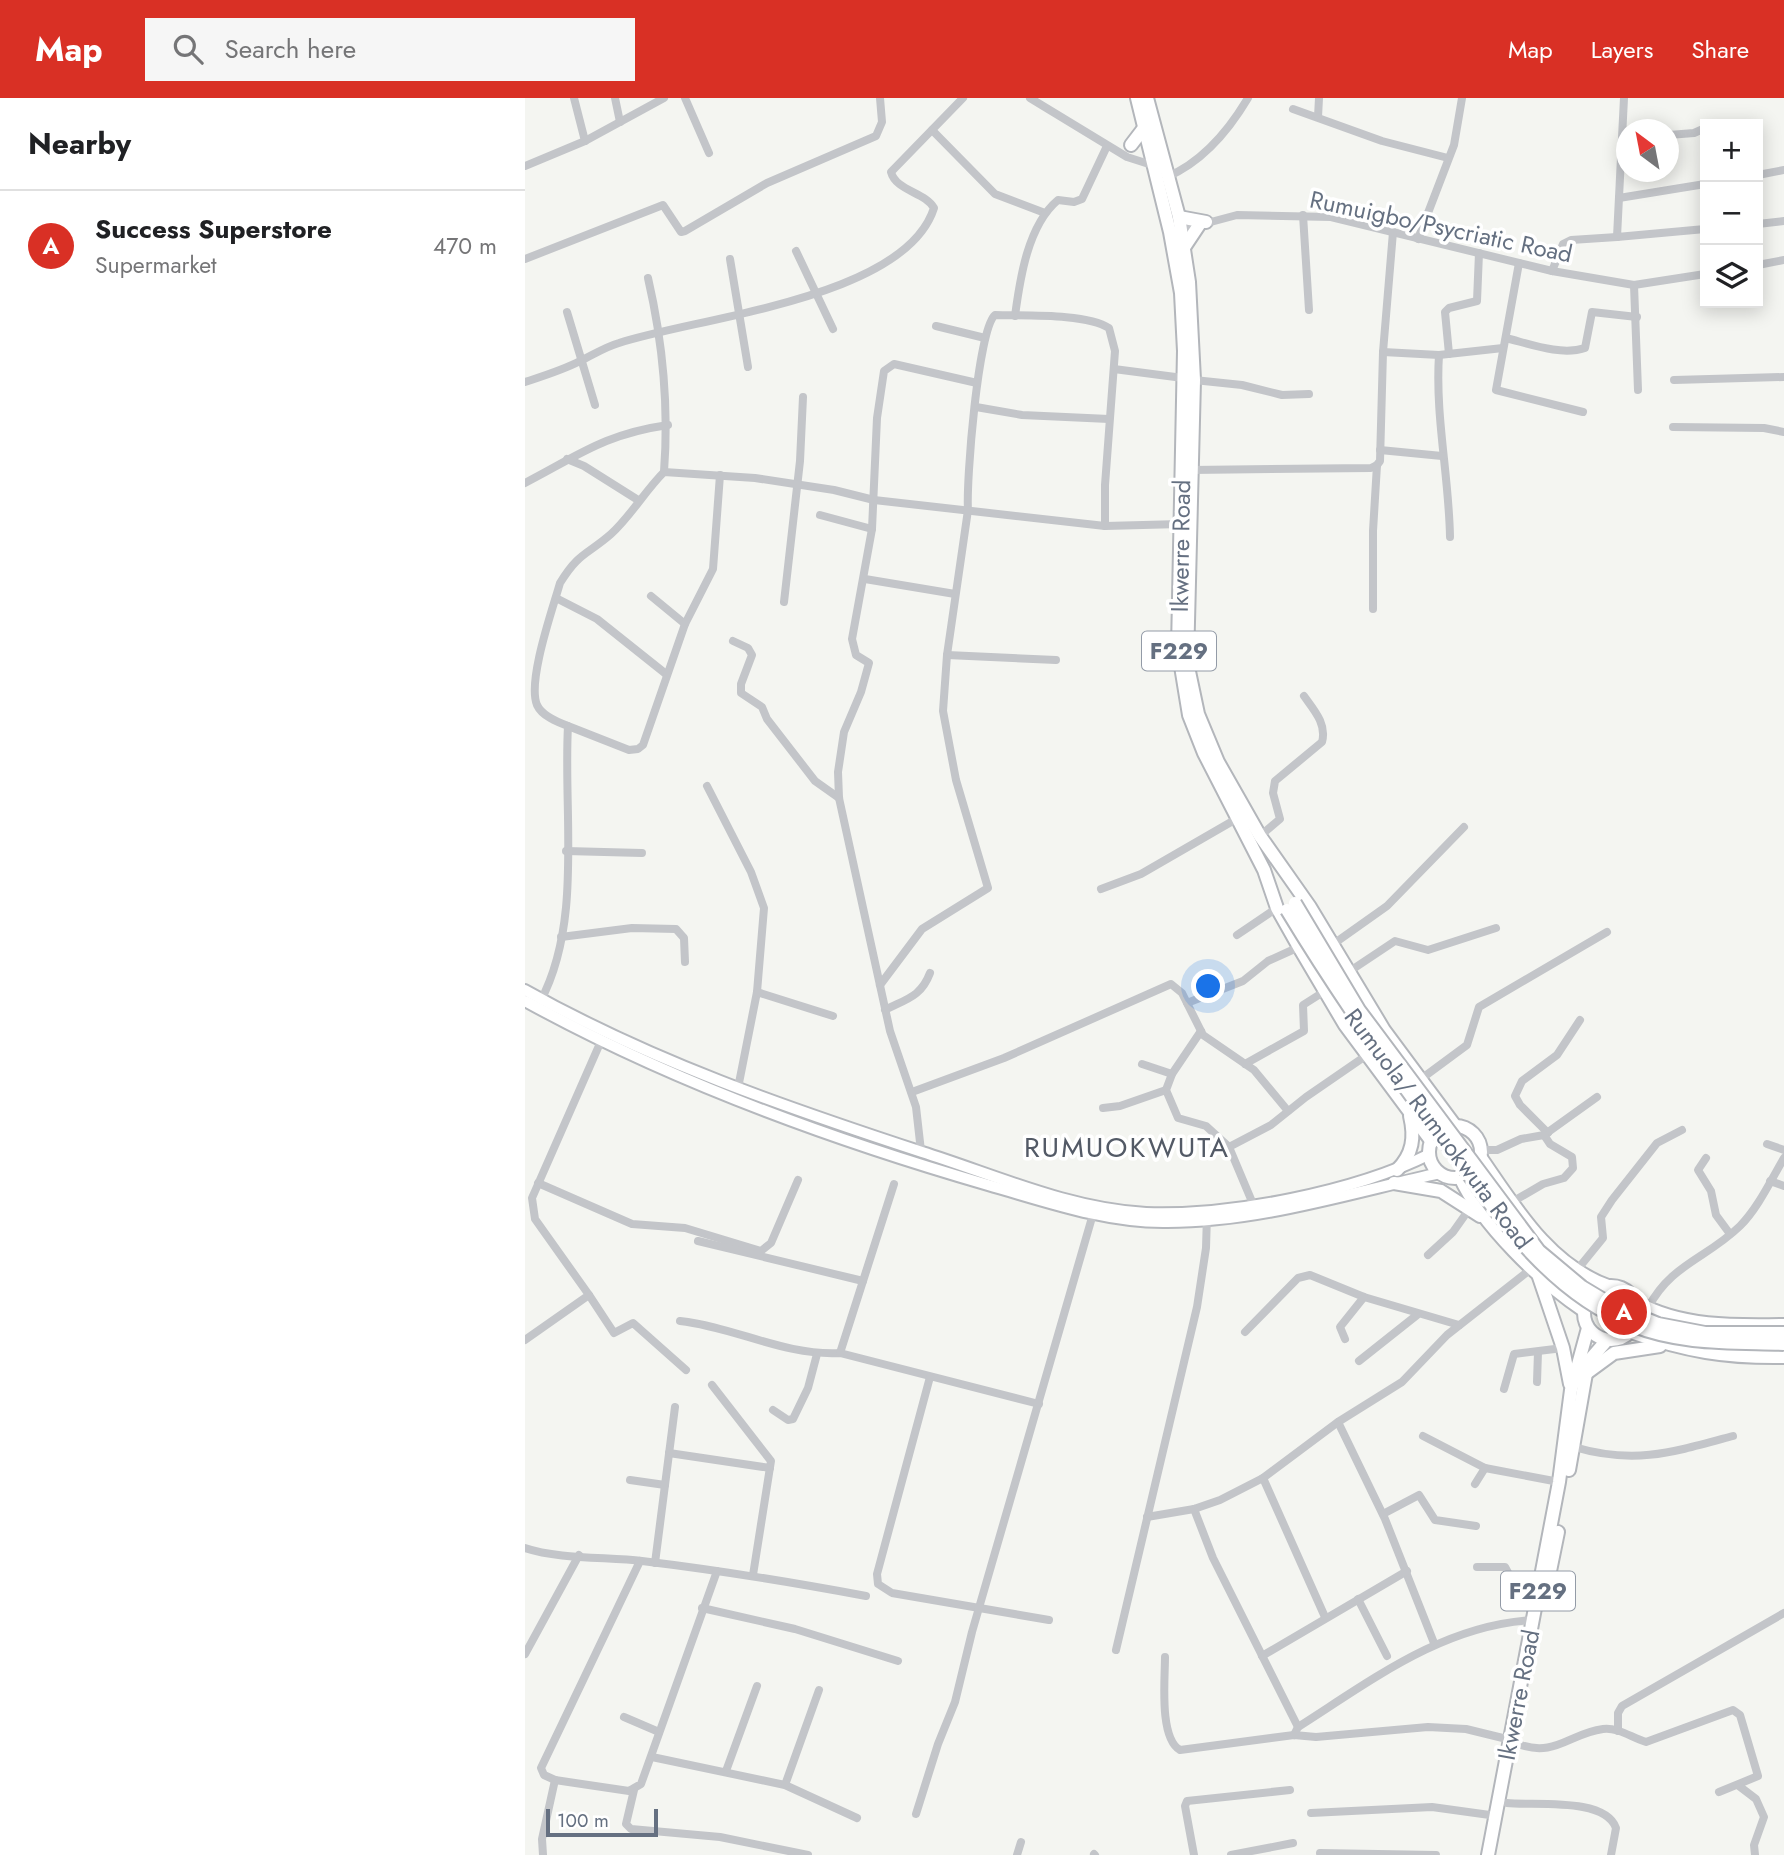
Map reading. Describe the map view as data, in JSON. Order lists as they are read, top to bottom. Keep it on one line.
{"streets":{"main road":["Ikwerre Road","F229","Rumuola/ Rumuokwuta Road"],"street":["Rumuigbo/Psycriatic Road"]},"crossings":[["Ikwerre Road","Rumuola/ Rumuokwuta Road"]],"districts":["RUMUOKWUTA"],"scale_bar":"100 m","north":"top left","page":{"header":"Map","search":"Search here","nav":["Map","Layers","Share"],"heading":"Nearby","map_buttons":["+","−"],"list":[{"mark":"A","name":"Success Superstore","note":"Supermarket","value":"470 m"}],"pins":"A","scale":"100 m"}}
